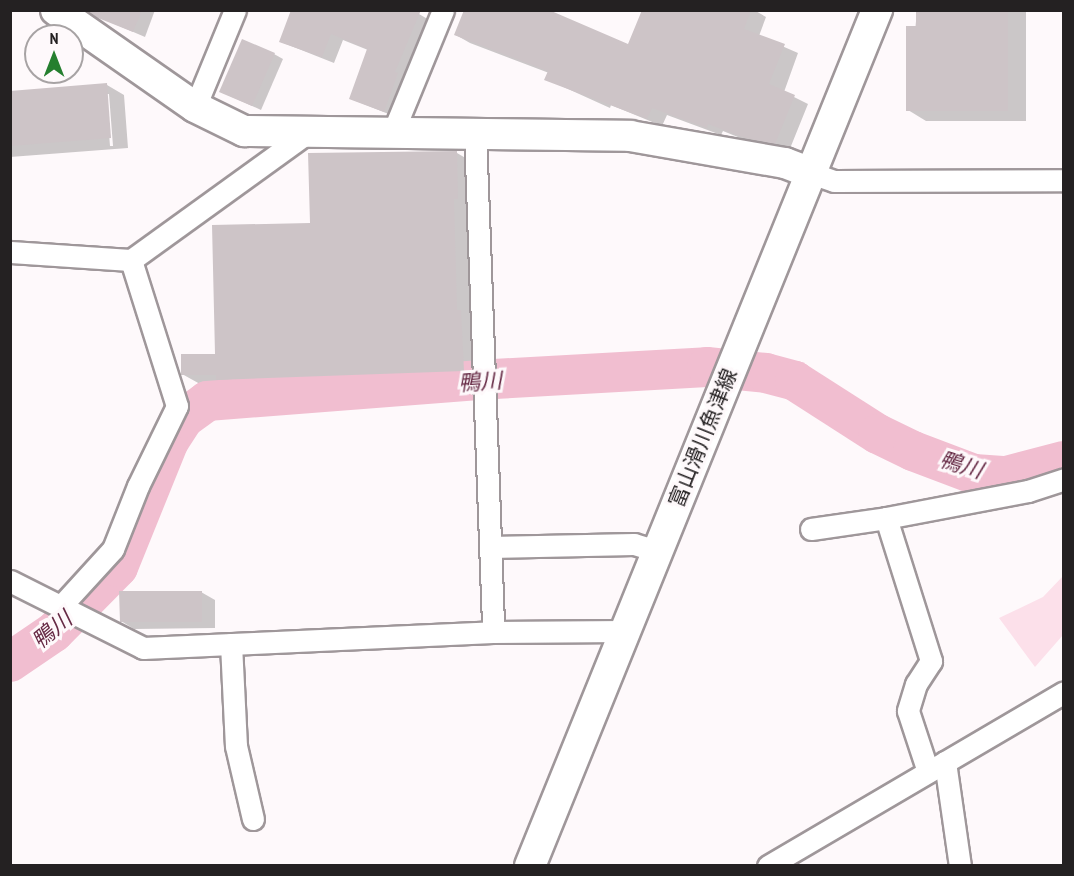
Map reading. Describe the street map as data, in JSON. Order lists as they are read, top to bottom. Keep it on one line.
{"streets":{"main road":["富山滑川魚津線"]},"water":["鴨川"],"north":"top"}
